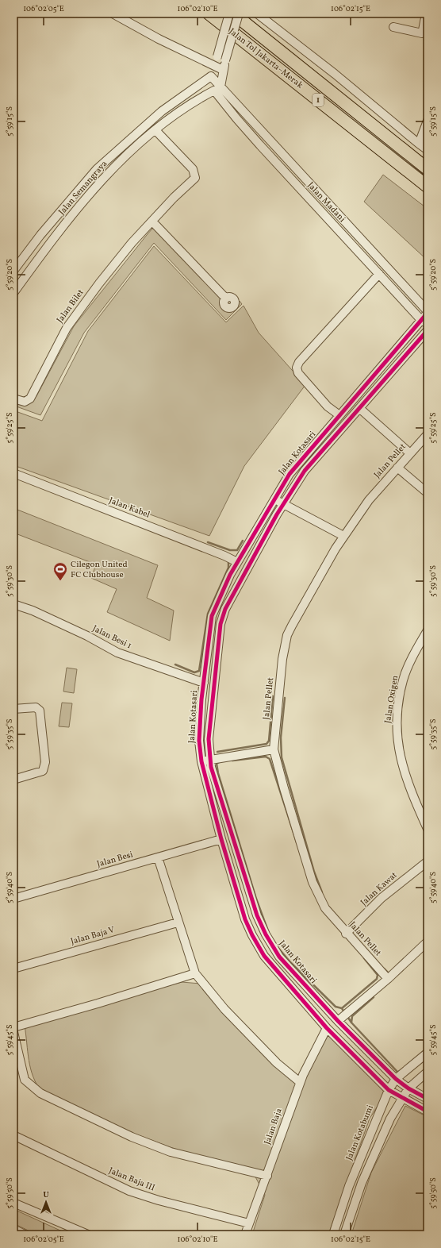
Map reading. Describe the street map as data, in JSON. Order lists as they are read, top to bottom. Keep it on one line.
{"streets":{"highway":["Jalan Tol Jakarta–Merak","1"],"street":["Jalan Semangraya","Jalan Madani","Jalan Bilet","Jalan Kotasari","Jalan Pellet","Jalan Kabel","Jalan Besi 1","Jalan Oxigen","Jalan Besi","Jalan Kawat","Jalan Baja V","Jalan Baja","Jalan Kotabumi","Jalan Baja III"]},"crossings":[["Jalan Semangraya","Jalan Madani"],["Jalan Semangraya","Jalan Bilet"],["Jalan Madani","Jalan Kotasari"],["Jalan Kotasari","Jalan Kabel"],["Jalan Kotasari","Jalan Besi 1"],["Jalan Kotasari","Jalan Besi"],["Jalan Kotasari","Jalan Baja"],["Jalan Kotasari","Jalan Kotabumi"],["Jalan Pellet","Jalan Kawat"],["Jalan Baja","Jalan Baja III"]],"places":{"sports":["Cilegon United FC Clubhouse"]},"north":"top","coordinates":["106°02'05\"E","106°02'10\"E","106°02'15\"E","5°59'15\"S","5°59'20\"S","5°59'25\"S","5°59'30\"S","5°59'35\"S","5°59'40\"S","5°59'45\"S","5°59'50\"S"]}
